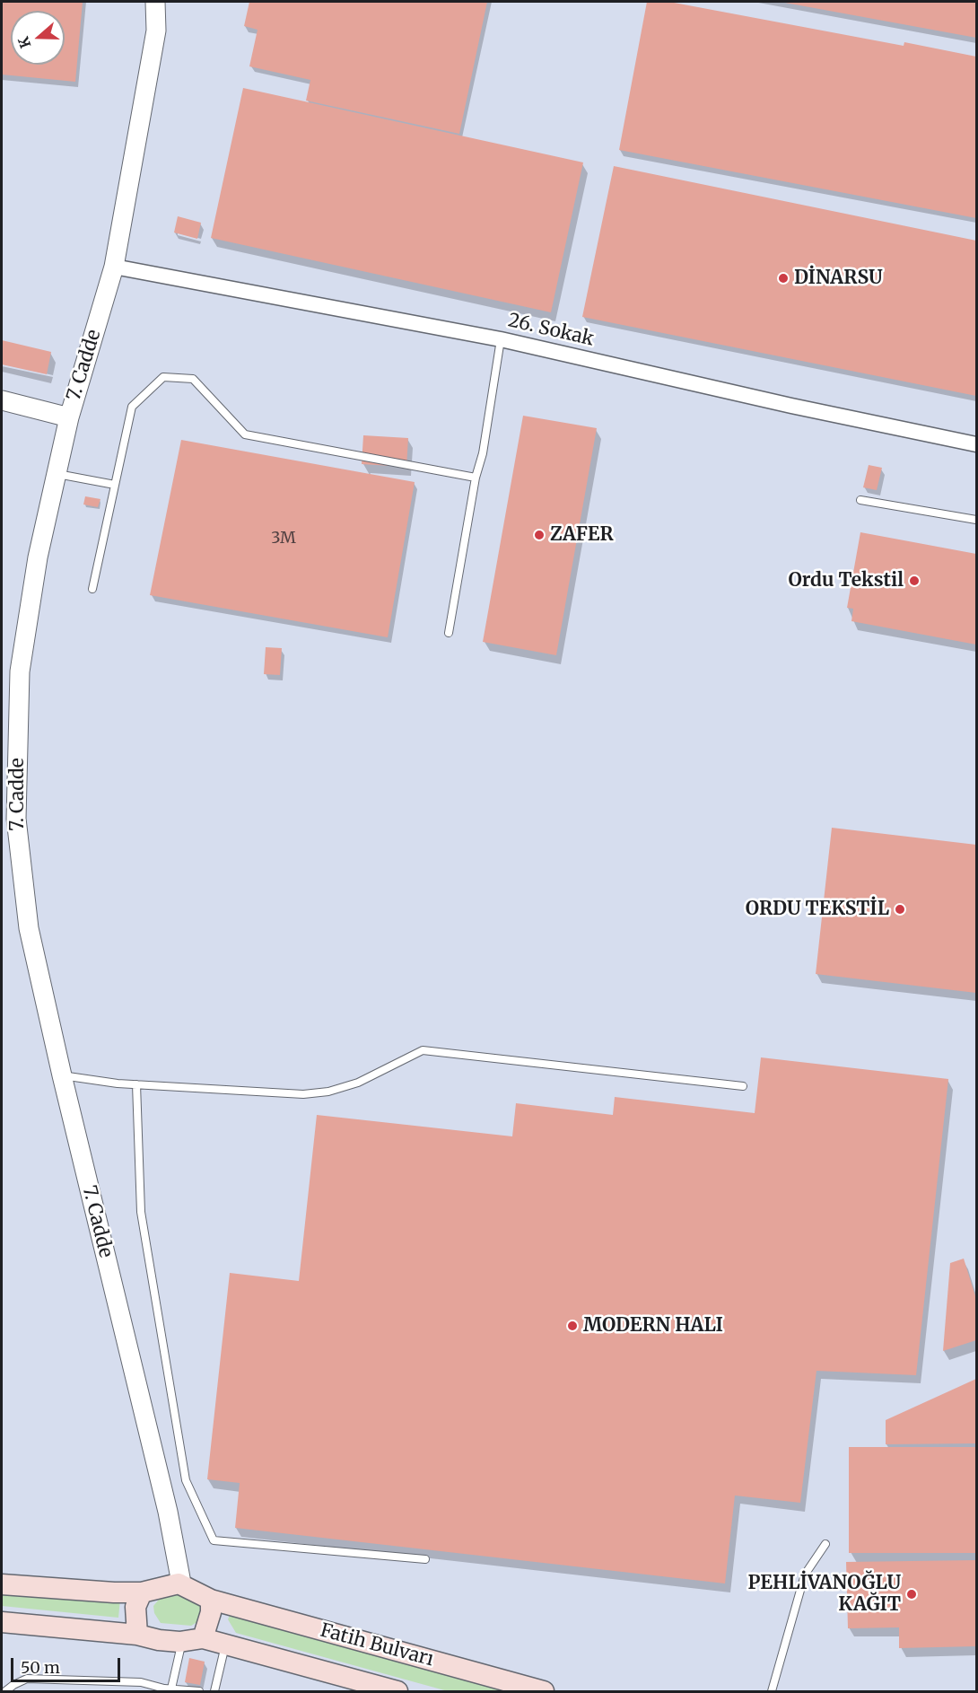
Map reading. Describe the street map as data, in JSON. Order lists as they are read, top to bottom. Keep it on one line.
{"streets":{"main road":["Fatih Bulvarı"],"street":["26. Sokak","7. Cadde"]},"crossings":[["26. Sokak","7. Cadde"],["7. Cadde","Fatih Bulvarı"]],"places":["DİNARSU","ZAFER","Ordu Tekstil","ORDU TEKSTİL","MODERN HALI","PEHLİVANOĞLU KAĞIT"],"house_numbers":["3M"],"scale_bar":"50 m","north":"left"}
